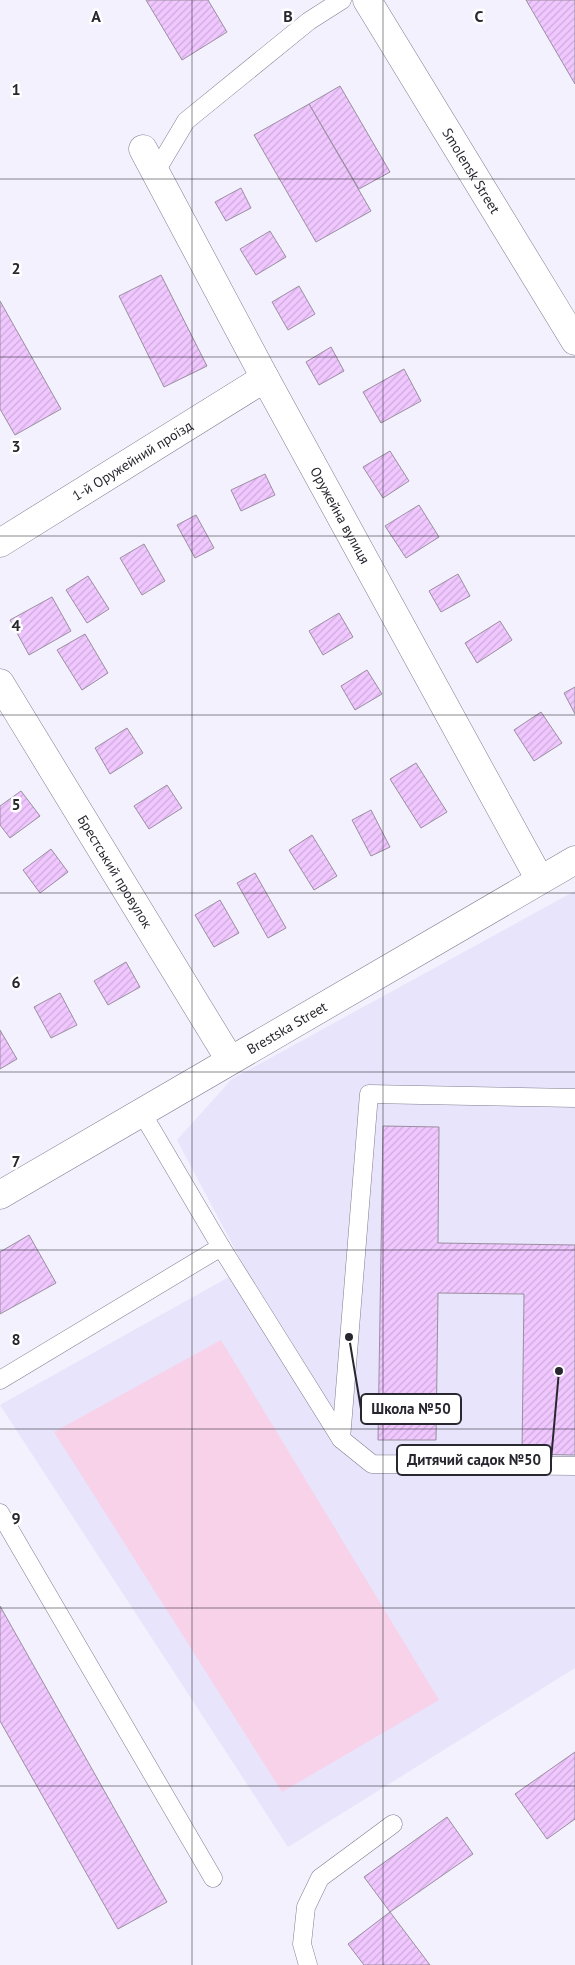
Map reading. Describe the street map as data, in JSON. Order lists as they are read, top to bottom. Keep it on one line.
{"streets":{"street":["Smolensk Street","1-й Оружейний проїзд","Оружейна вулиця","Брестський провулок","Brestska Street"]},"crossings":[["1-й Оружейний проїзд","Оружейна вулиця"],["Оружейна вулиця","Brestska Street"],["Брестський провулок","Brestska Street"]],"places":["Школа №50","Дитячий садок №50"],"grid":{"columns":["A","B","C"],"rows":["1","2","3","4","5","6","7","8","9"]}}
